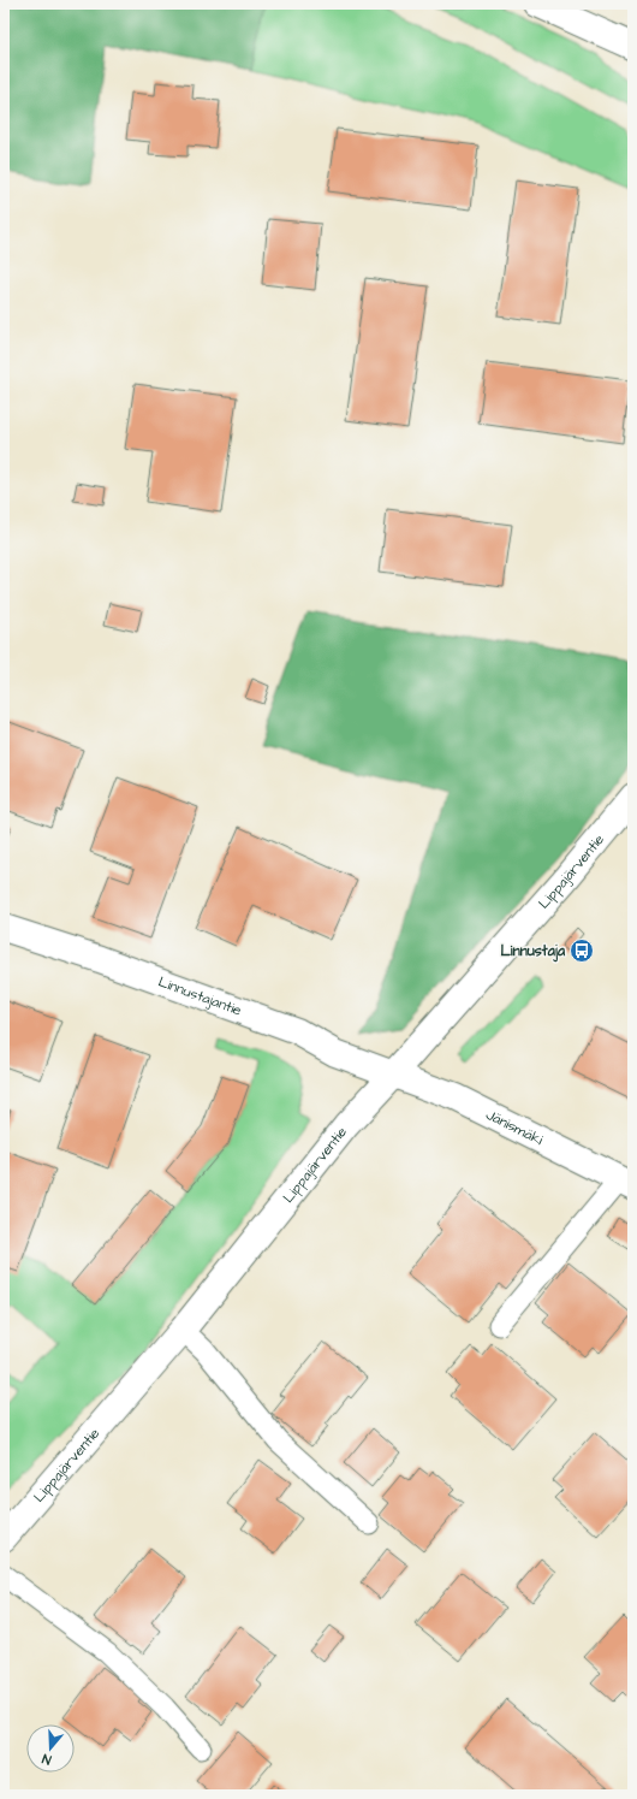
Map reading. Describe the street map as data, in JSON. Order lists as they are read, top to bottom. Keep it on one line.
{"streets":{"main road":["Lippajärventie","Linnustajantie","Jänismäki"]},"crossings":[["Lippajärventie","Linnustajantie"],["Lippajärventie","Jänismäki"],["Linnustajantie","Jänismäki"]],"places":{"bus stop":["Linnustaja"]},"north":"bottom"}
